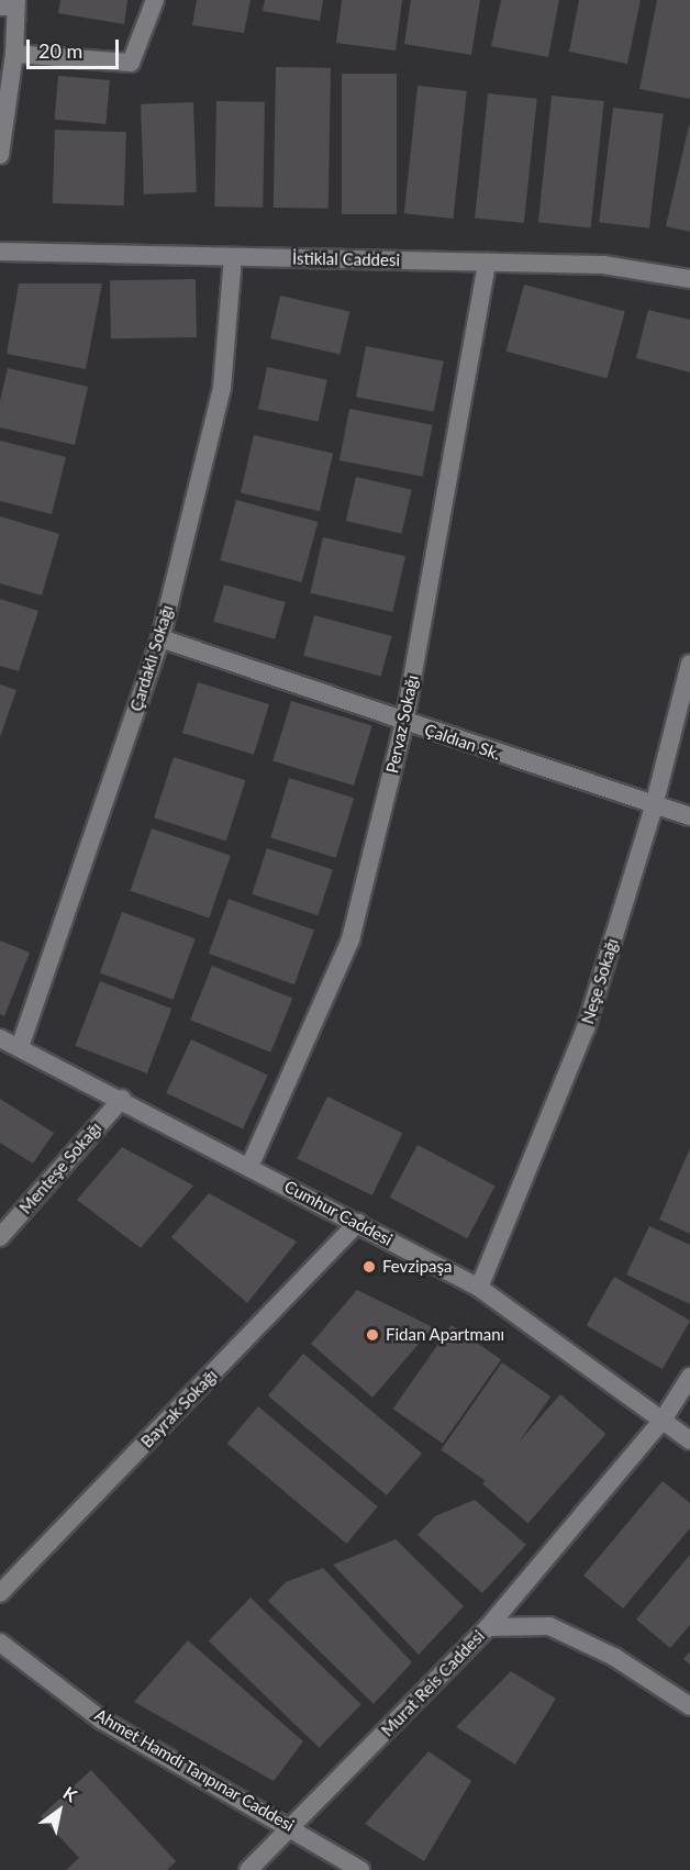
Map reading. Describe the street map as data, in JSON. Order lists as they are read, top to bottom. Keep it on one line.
{"streets":{"street":["İstiklal Caddesi","Çardaklı Sokağı","Pervaz Sokağı","Çaldıan Sk.","Neşe Sokağı","Menteşe Sokağı","Cumhur Caddesi","Bayrak Sokağı","Murat Reis Caddesi","Ahmet Hamdi Tanpınar Caddesi"]},"crossings":[["İstiklal Caddesi","Çardaklı Sokağı"],["İstiklal Caddesi","Pervaz Sokağı"],["Çardaklı Sokağı","Çaldıan Sk."],["Çardaklı Sokağı","Cumhur Caddesi"],["Pervaz Sokağı","Çaldıan Sk."],["Pervaz Sokağı","Cumhur Caddesi"],["Çaldıan Sk.","Neşe Sokağı"],["Neşe Sokağı","Cumhur Caddesi"],["Menteşe Sokağı","Cumhur Caddesi"],["Cumhur Caddesi","Bayrak Sokağı"],["Murat Reis Caddesi","Ahmet Hamdi Tanpınar Caddesi"]],"places":["Fevzipaşa","Fidan Apartmanı"],"scale_bar":"20 m","north":"top right"}
